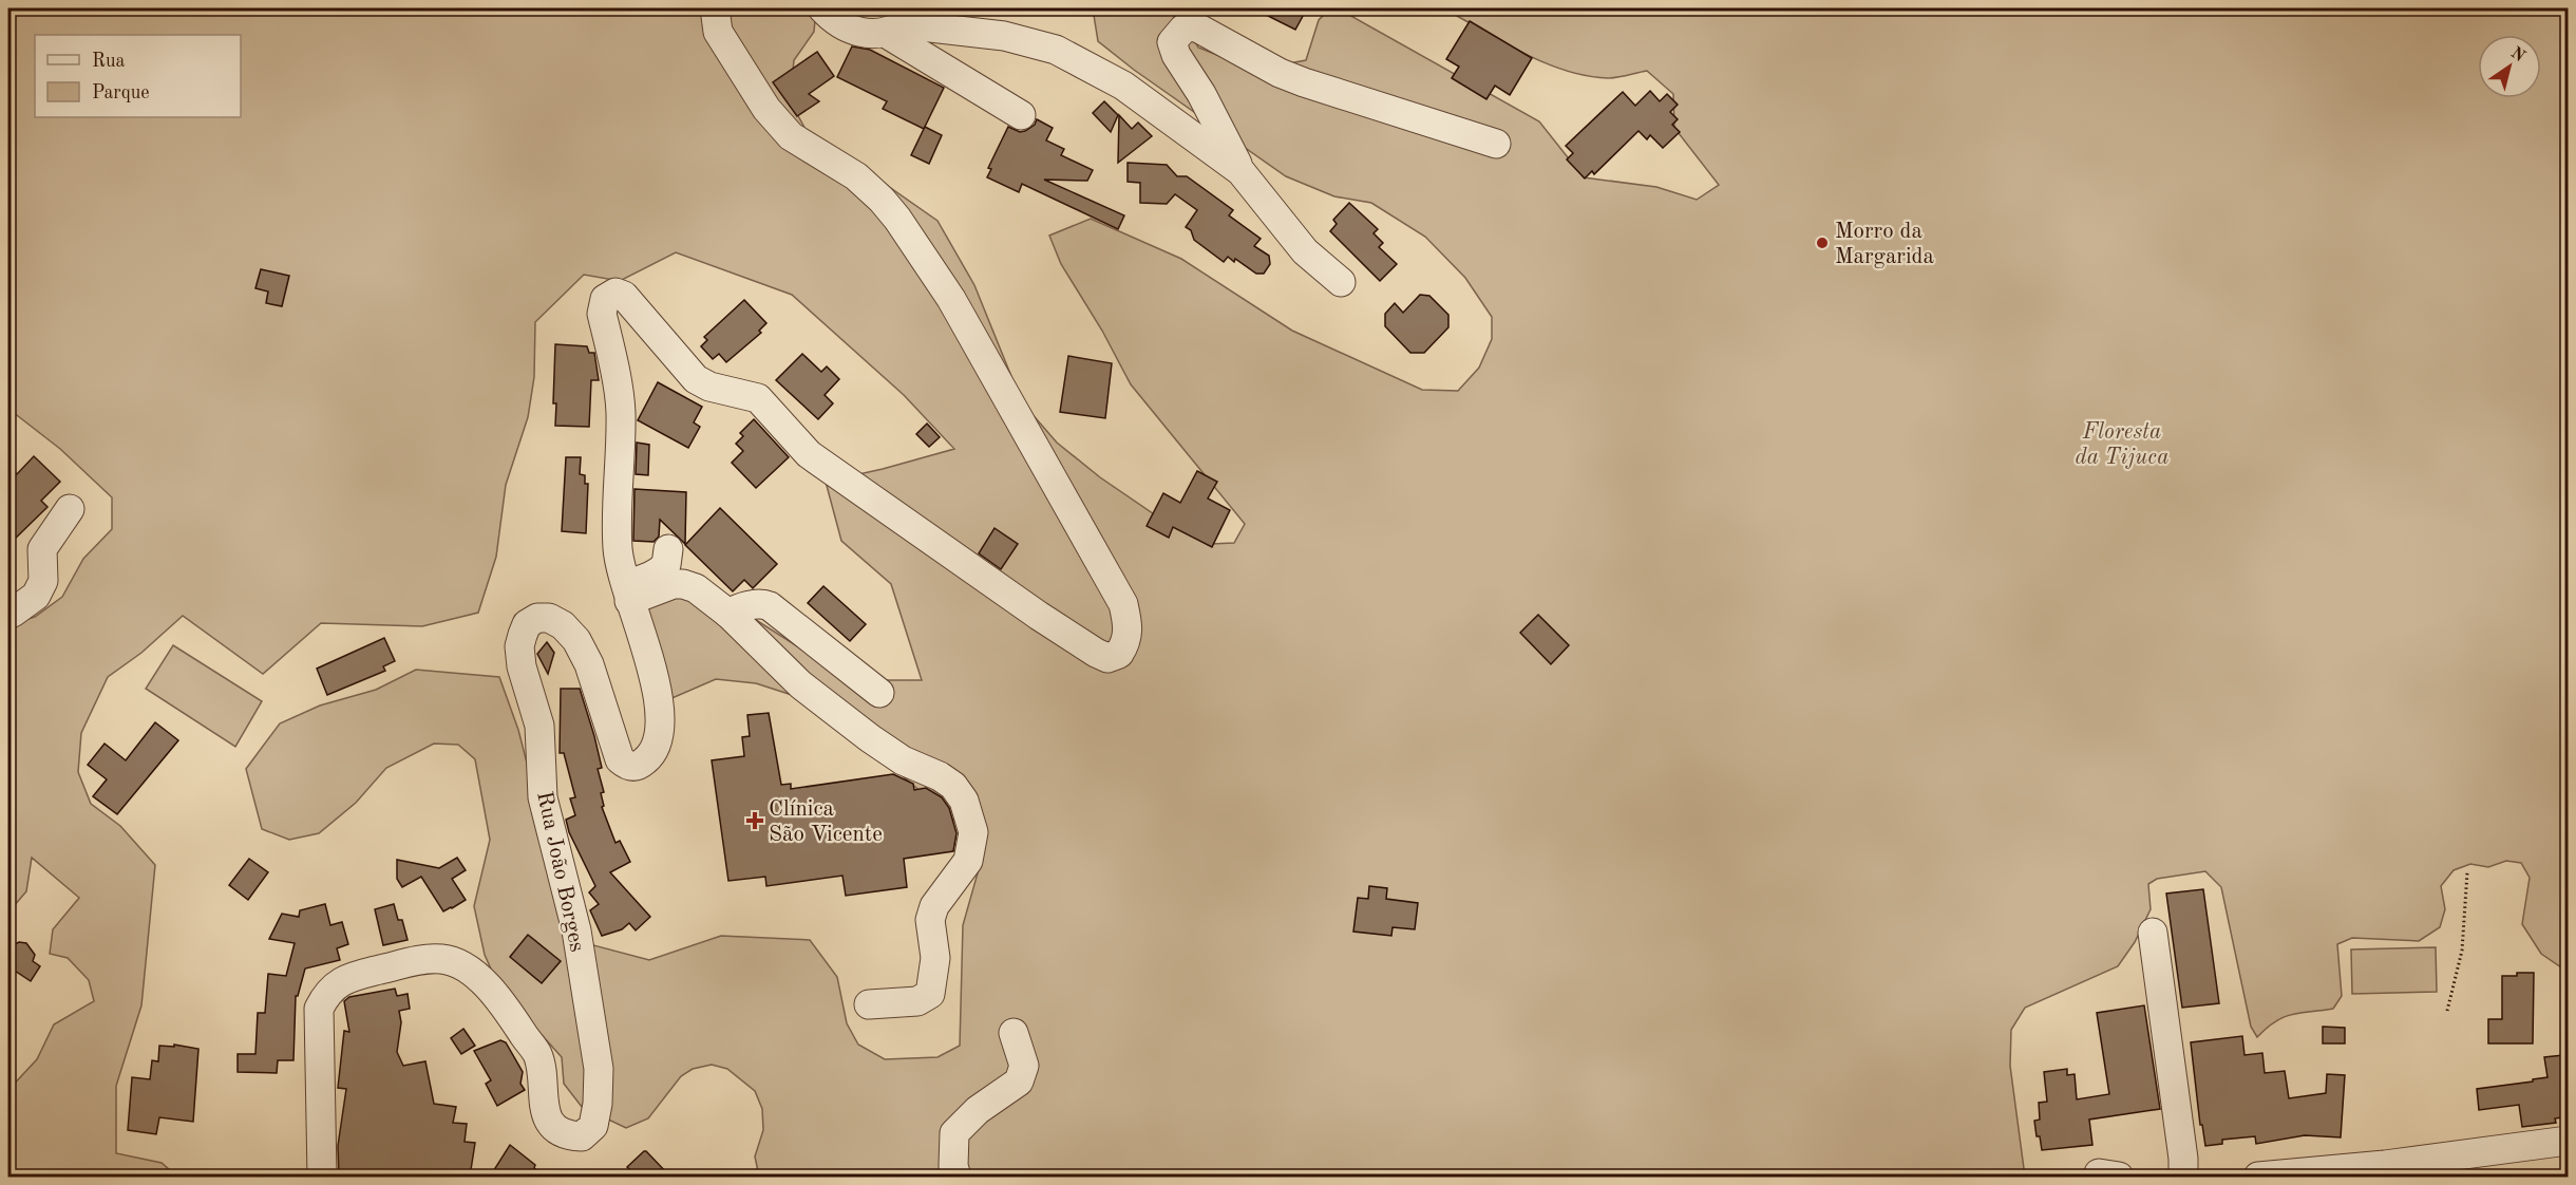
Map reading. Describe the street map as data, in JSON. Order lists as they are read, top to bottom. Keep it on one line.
{"streets":{"street":["Rua João Borges"]},"parks":["Floresta da Tijuca"],"places":{"other":["Morro da Margarida"],"health":["Clínica São Vicente"]},"legend":["Rua","Parque"],"north":"top right"}
